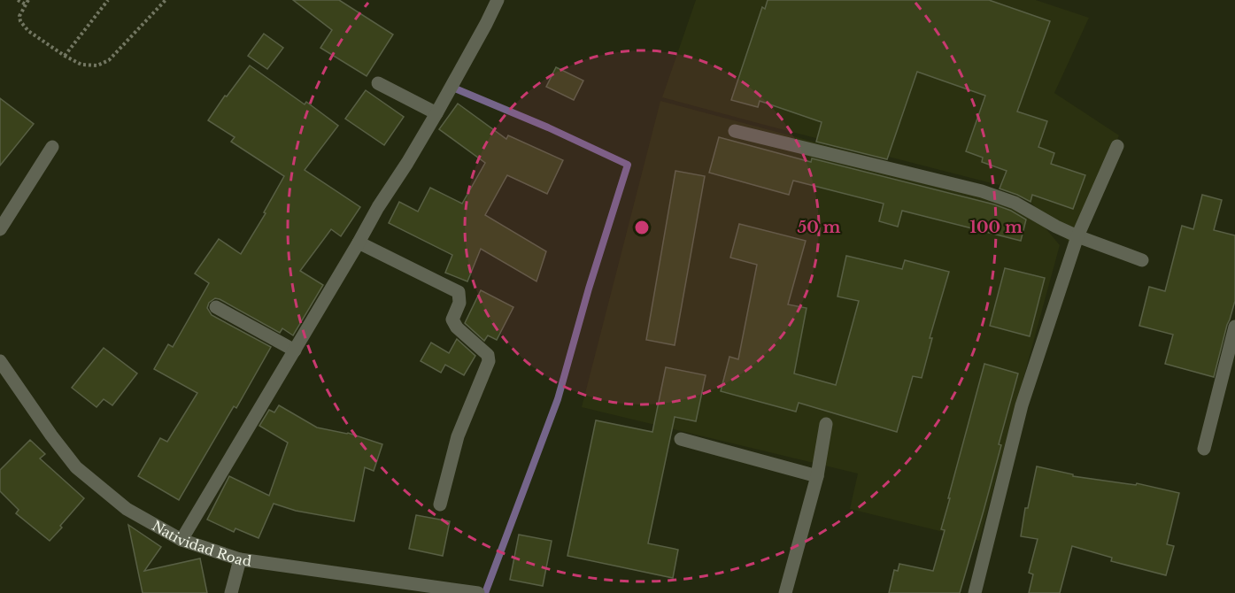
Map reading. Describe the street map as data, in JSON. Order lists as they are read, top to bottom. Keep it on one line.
{"streets":{"street":["Natividad Road"]},"rings":["50 m","100 m"]}
